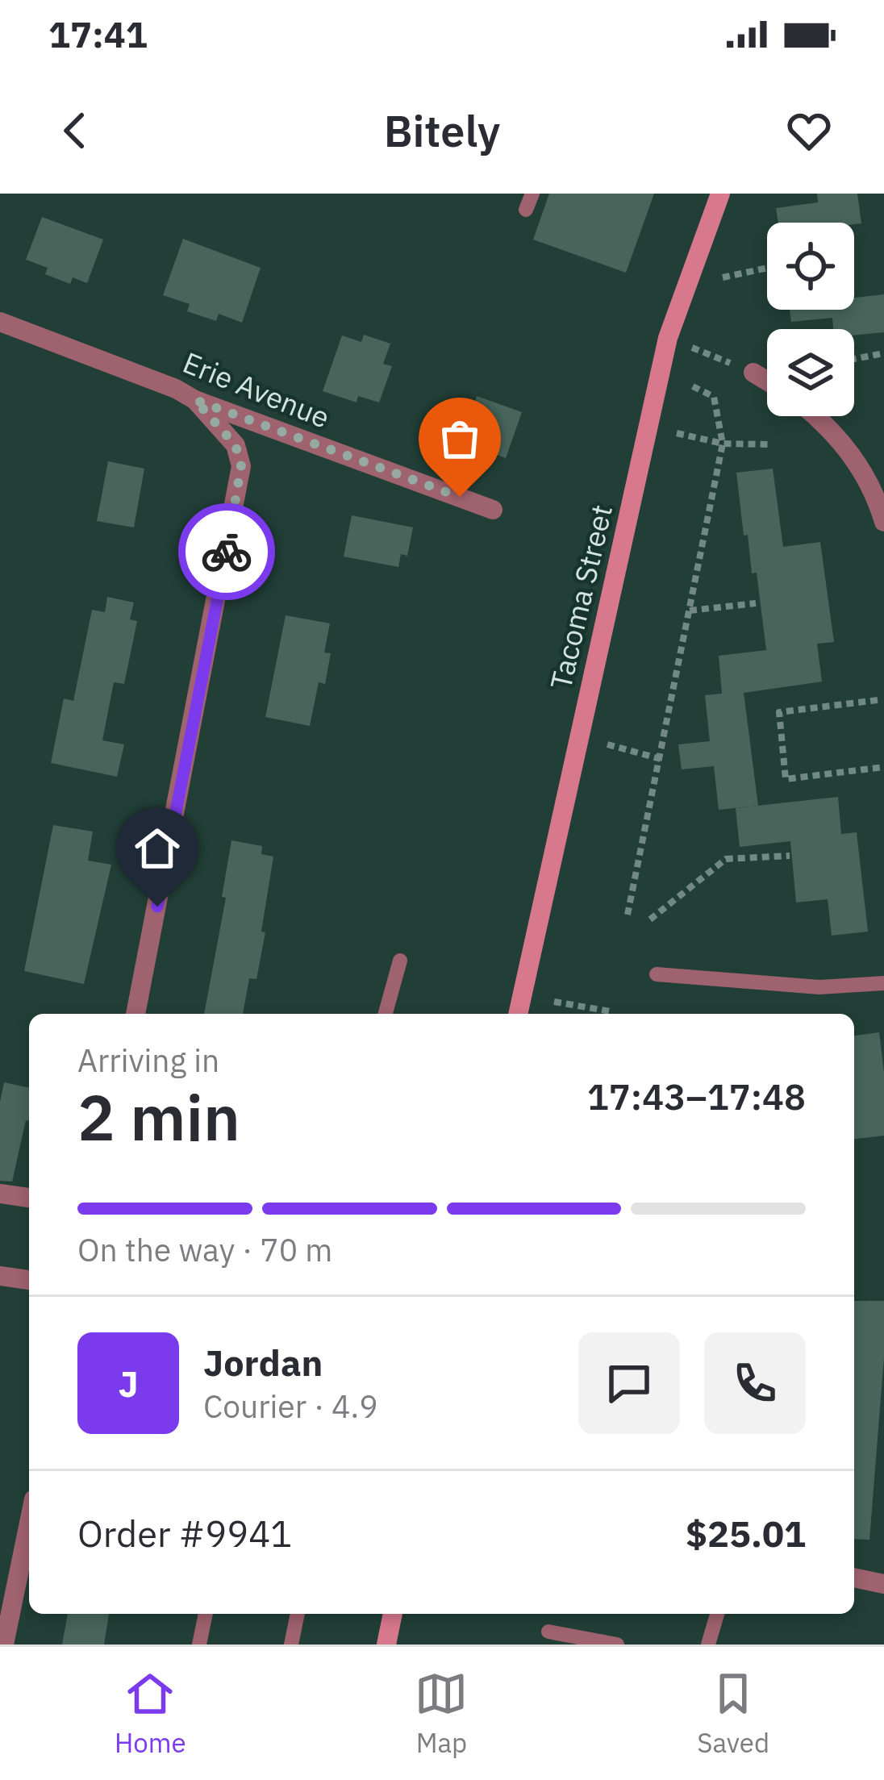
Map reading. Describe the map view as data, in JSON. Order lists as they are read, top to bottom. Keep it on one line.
{"streets":{"street":["Erie Avenue","Tacoma Street"]},"page":{"status":"17:41","header":"Bitely","heading":["2 min","Arriving in","17:43–17:48"],"panel":["Jordan","Courier · 4.9","Order #9941","$25.01"],"bar":"On the way · 70 m","round":"J","tabs":["Home","Map","Saved"]}}
